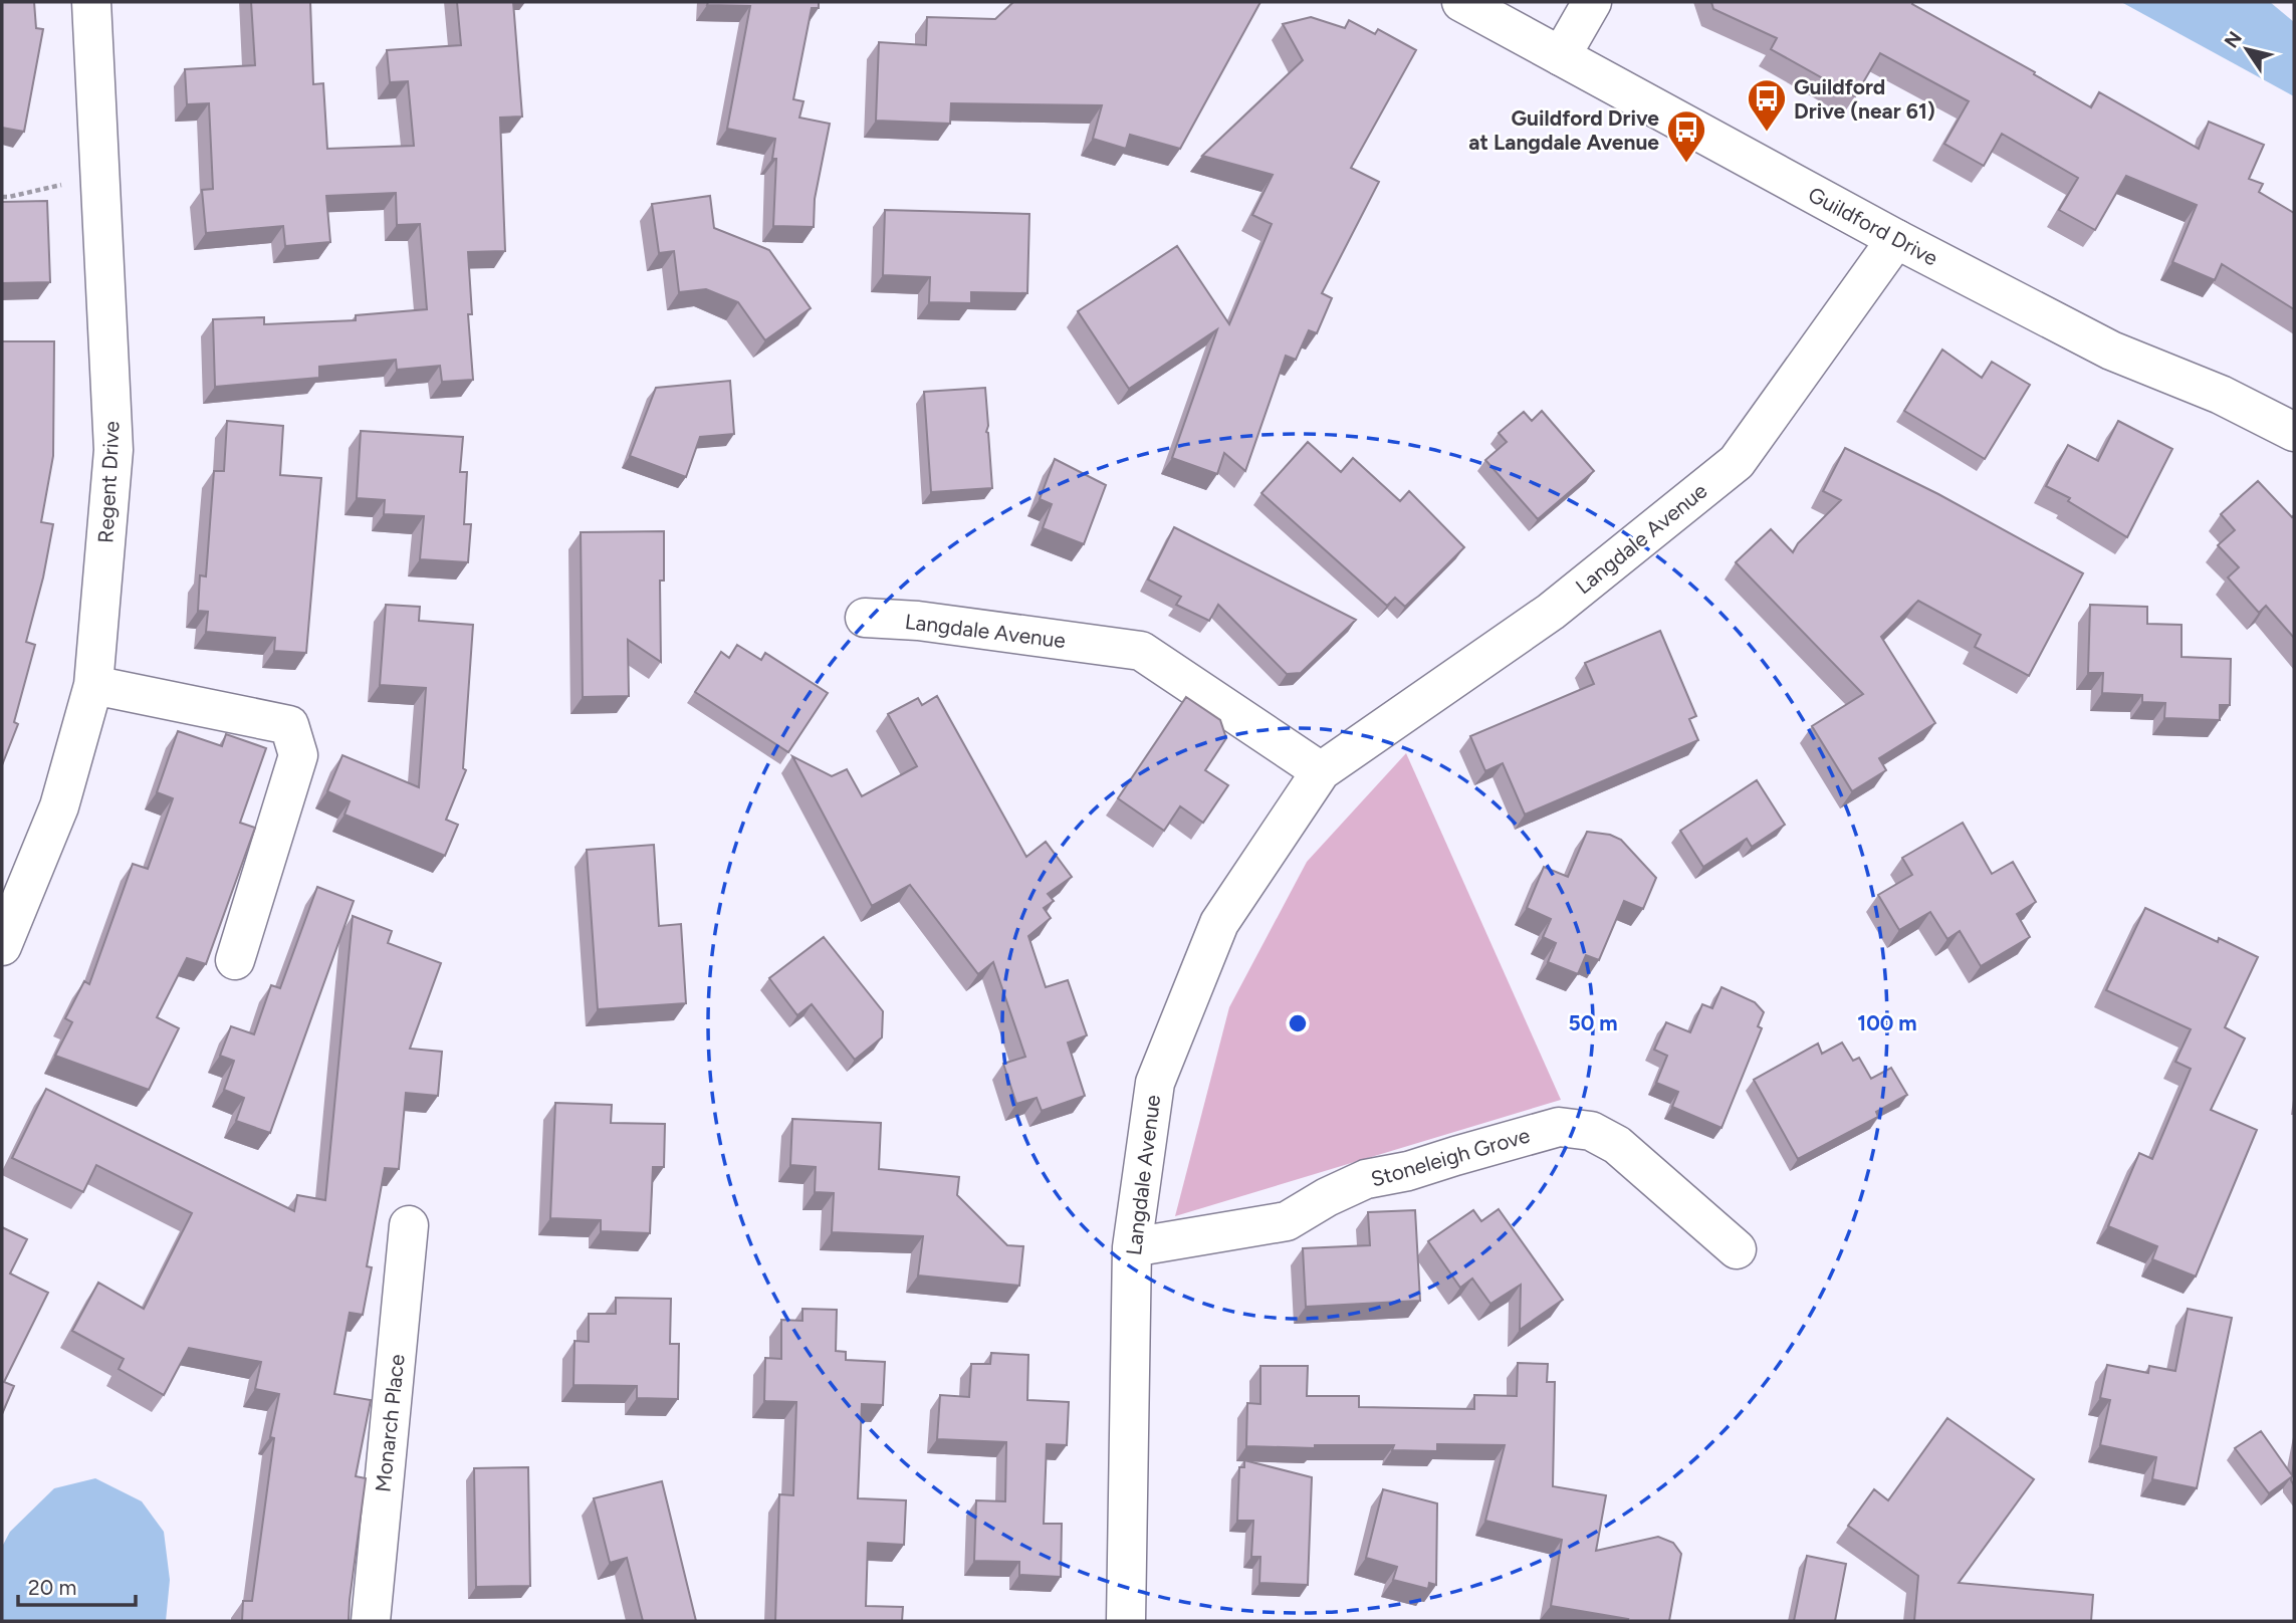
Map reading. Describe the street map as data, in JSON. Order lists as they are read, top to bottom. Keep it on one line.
{"streets":{"street":["Guildford Drive","Regent Drive","Langdale Avenue","Stoneleigh Grove","Monarch Place"]},"crossings":[["Guildford Drive","Langdale Avenue"],["Langdale Avenue","Stoneleigh Grove"]],"places":{"bus stop":["Guildford Drive (near 61)","Guildford Drive at Langdale Avenue"]},"scale_bar":"20 m","north":"top left","rings":["50 m","100 m"]}
